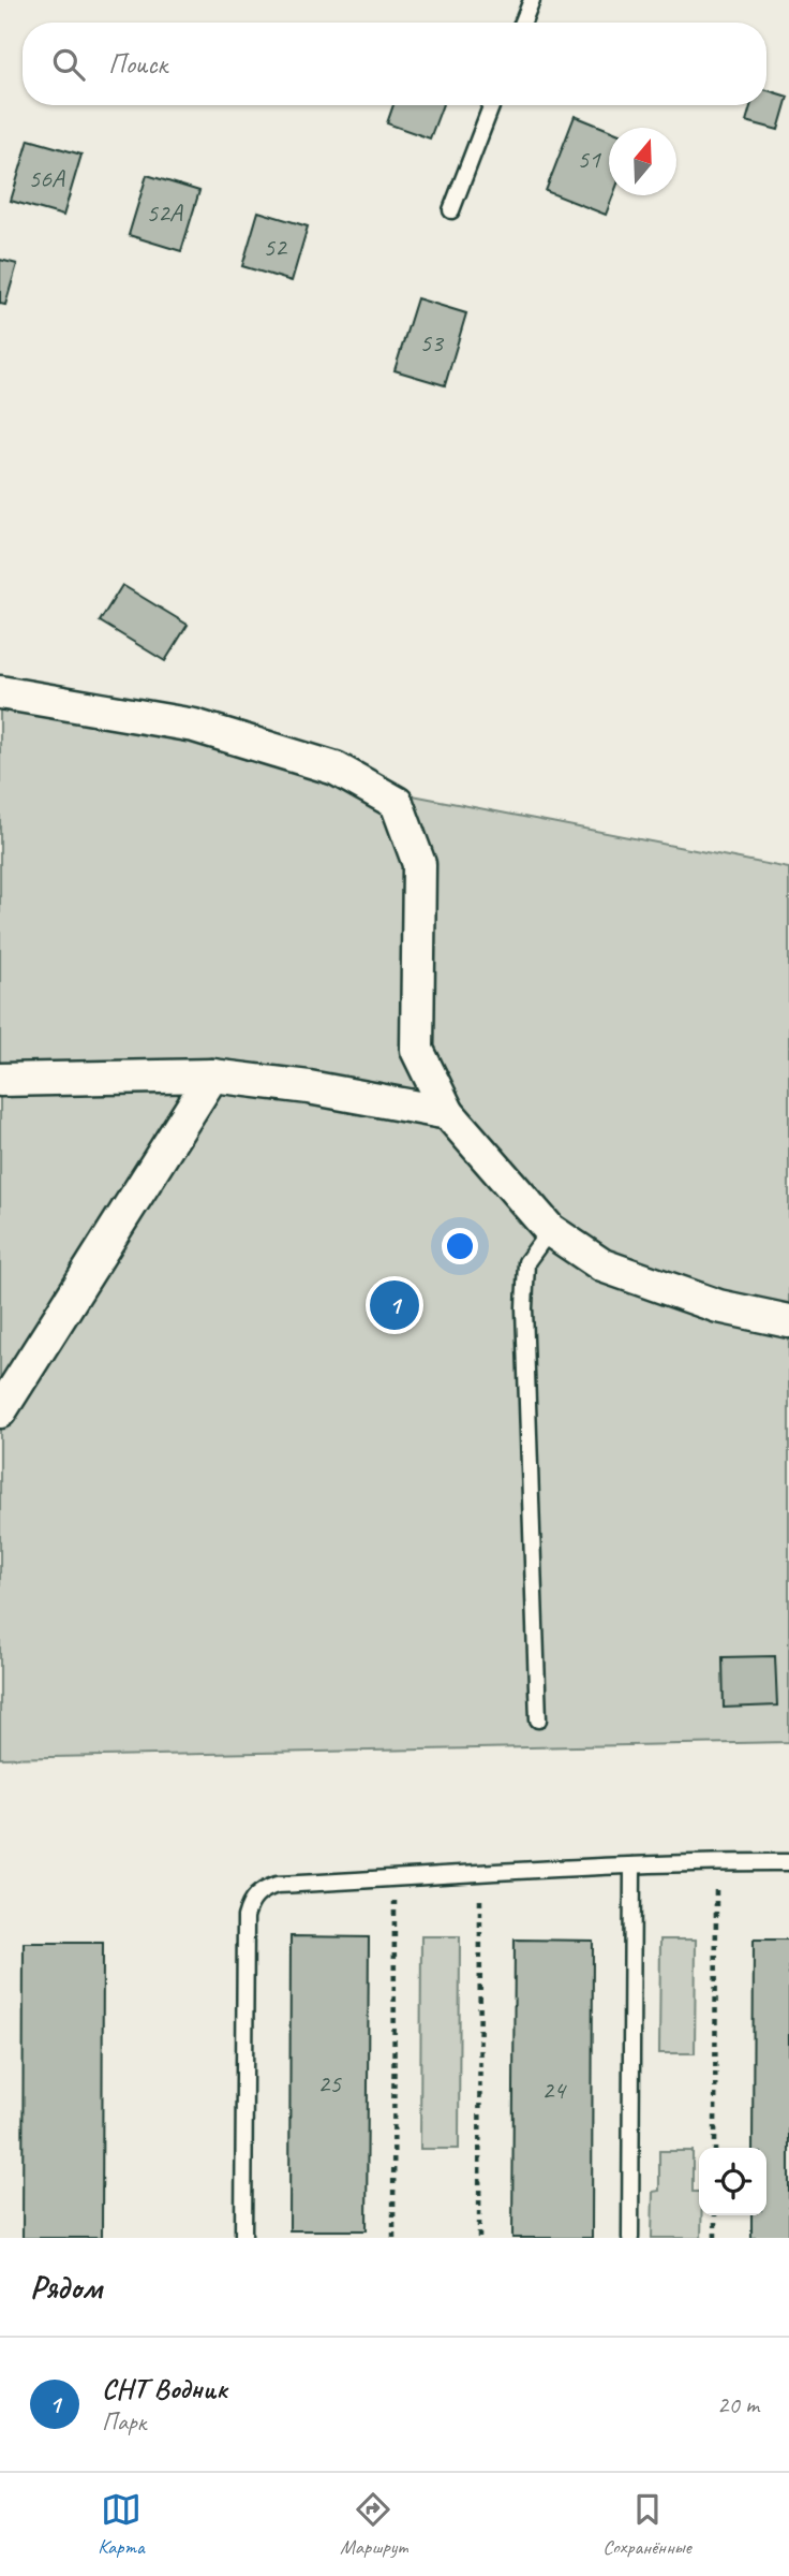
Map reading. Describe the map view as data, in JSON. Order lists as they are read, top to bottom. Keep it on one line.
{"house_numbers":["51","56А","52А","52","53","25","24"],"north":"top","page":{"search":"Поиск","pins":"1","heading":"Рядом","list":[{"mark":"1","name":"СНТ Водник","note":"Парк","value":"20 m"}],"nav":["Карта","Маршрут","Сохранённые"]}}
